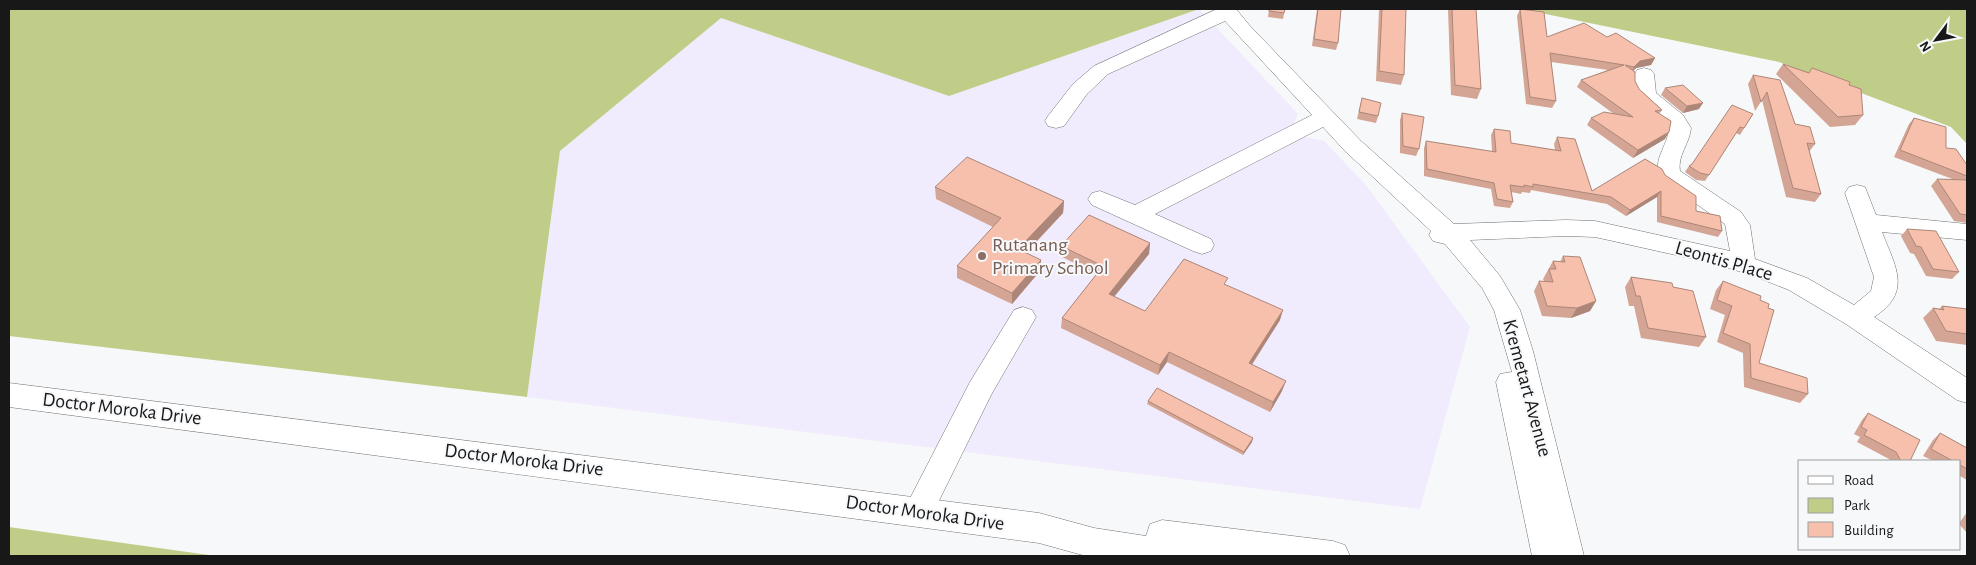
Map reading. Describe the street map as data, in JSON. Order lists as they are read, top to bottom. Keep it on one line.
{"streets":{"main road":["Doctor Moroka Drive"],"street":["Leontis Place","Kremetart Avenue"]},"crossings":[["Leontis Place","Kremetart Avenue"]],"places":["Rutanang Primary School"],"legend":["Road","Park","Building"],"north":"bottom left"}
